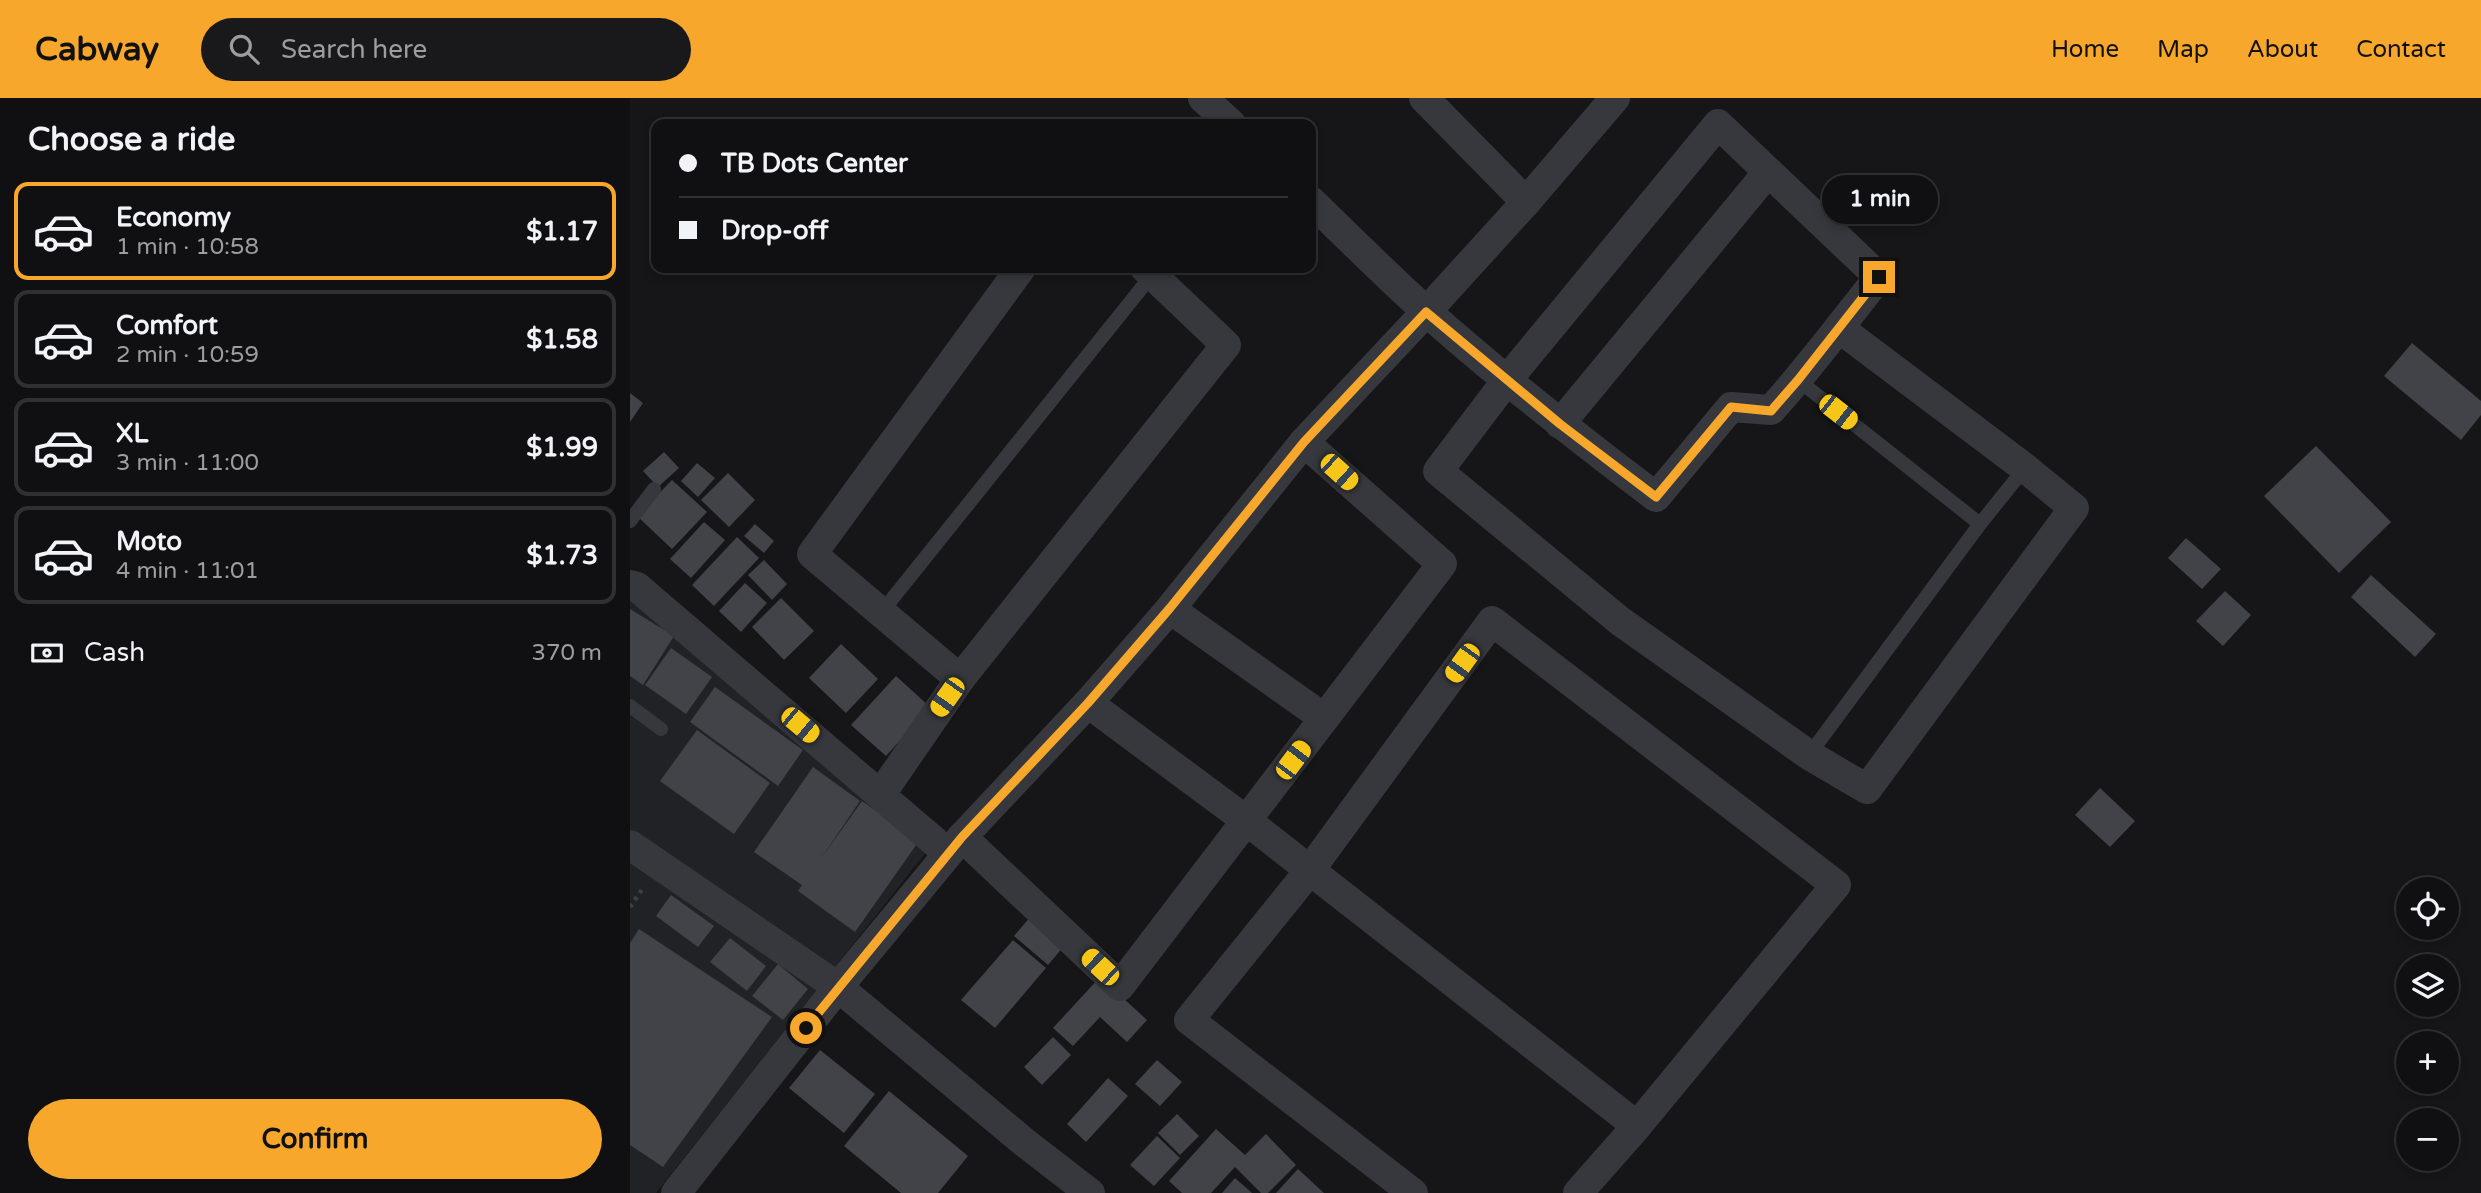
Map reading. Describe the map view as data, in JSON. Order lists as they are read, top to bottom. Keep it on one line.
{"page":{"header":"Cabway","search":"Search here","nav":["Home","Map","About","Contact"],"heading":"Choose a ride","banner":["TB Dots Center","Drop-off"],"bubble":"1 min","list":[{"name":"Economy","note":"1 min · 10:58","value":"$1.17"},{"name":"Comfort","note":"2 min · 10:59","value":"$1.58"},{"name":"XL","note":"3 min · 11:00","value":"$1.99"},{"name":"Moto","note":"4 min · 11:01","value":"$1.73"}],"pay":["Cash","370 m"],"map_buttons":["+","−"],"buttons":"Confirm"}}
